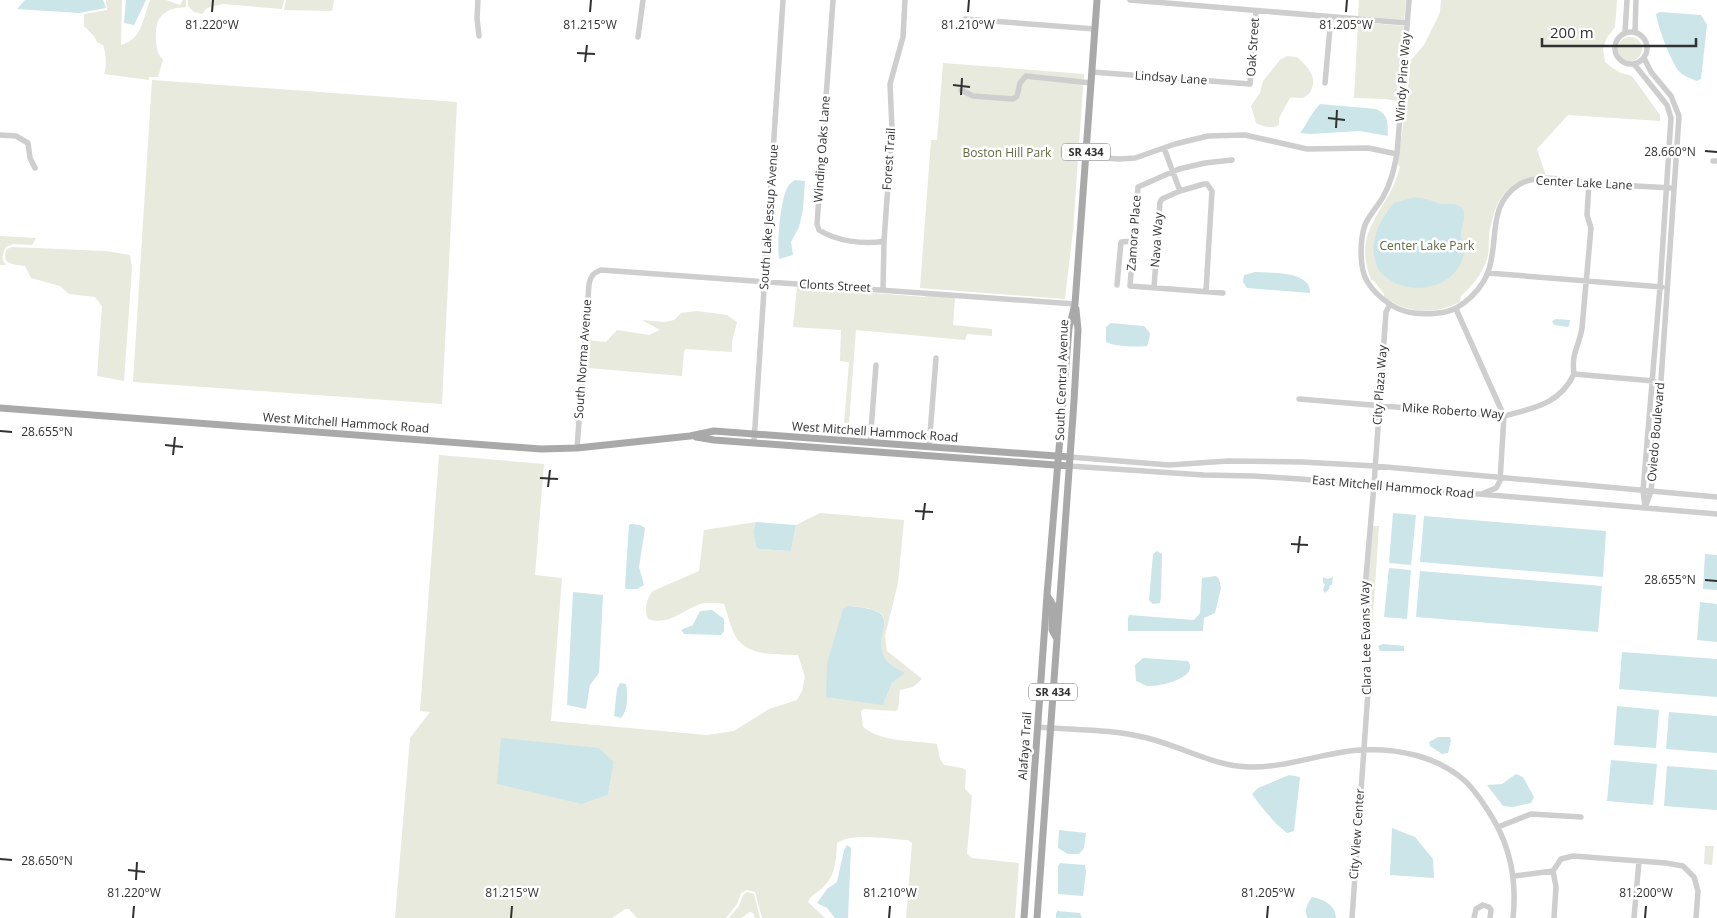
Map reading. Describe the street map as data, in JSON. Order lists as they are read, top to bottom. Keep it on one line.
{"streets":{"main road":["SR 434","South Central Avenue","West Mitchell Hammock Road","Alafaya Trail"],"street":["Oak Street","Windy Pine Way","Lindsay Lane","Winding Oaks Lane","Forest Trail","Center Lake Lane","South Lake Jessup Avenue","Zamora Place","Nava Way","Clonts Street","South Norma Avenue","City Plaza Way","Mike Roberto Way","Oviedo Boulevard","East Mitchell Hammock Road","Clara Lee Evans Way","City View Center"]},"crossings":[["Oak Street","Lindsay Lane"],["Windy Pine Way","Center Lake Lane"],["Lindsay Lane","South Central Avenue"],["Winding Oaks Lane","Forest Trail"],["Forest Trail","Clonts Street"],["Center Lake Lane","City Plaza Way"],["Center Lake Lane","Oviedo Boulevard"],["South Lake Jessup Avenue","Clonts Street"],["South Lake Jessup Avenue","West Mitchell Hammock Road"],["Zamora Place","Nava Way"],["Clonts Street","South Norma Avenue"],["Clonts Street","South Central Avenue"],["South Norma Avenue","West Mitchell Hammock Road"],["South Central Avenue","West Mitchell Hammock Road"],["South Central Avenue","East Mitchell Hammock Road"],["South Central Avenue","Alafaya Trail"],["City Plaza Way","Mike Roberto Way"],["City Plaza Way","East Mitchell Hammock Road"],["City Plaza Way","Clara Lee Evans Way"],["West Mitchell Hammock Road","East Mitchell Hammock Road"],["West Mitchell Hammock Road","Alafaya Trail"],["Oviedo Boulevard","East Mitchell Hammock Road"],["East Mitchell Hammock Road","Clara Lee Evans Way"],["East Mitchell Hammock Road","Alafaya Trail"],["Clara Lee Evans Way","City View Center"]],"parks":["Boston Hill Park","Center Lake Park"],"scale_bar":"200 m","coordinates":["81.220°W","81.215°W","81.210°W","81.205°W","28.660°N","28.655°N","28.650°N","81.200°W"]}
